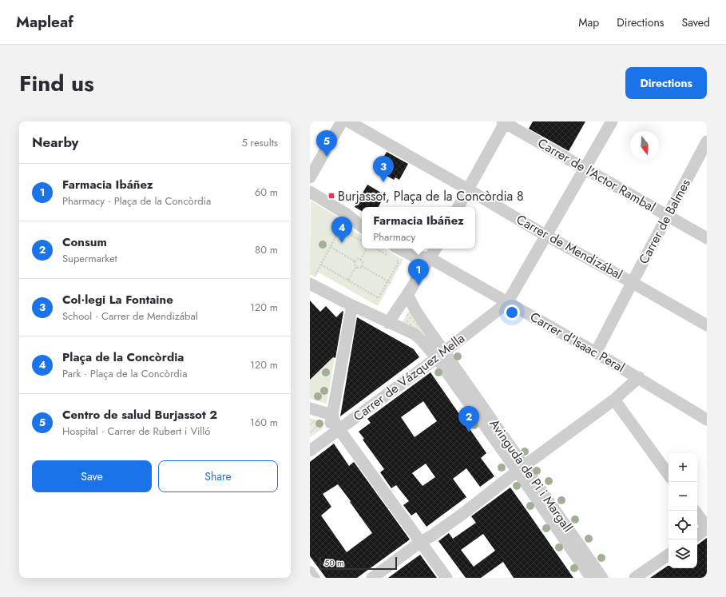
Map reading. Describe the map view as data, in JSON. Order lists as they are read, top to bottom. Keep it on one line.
{"streets":{"street":["Carrer de l'Actor Rambal","Carrer de Balmes","Carrer de Mendizábal","Carrer d'Isaac Peral","Carrer de Vázquez Mella","Avinguda de Pi i Margall"]},"crossings":[["Carrer de l'Actor Rambal","Carrer de Balmes"],["Carrer de Balmes","Carrer de Mendizábal"],["Carrer de Balmes","Carrer d'Isaac Peral"],["Carrer d'Isaac Peral","Carrer de Vázquez Mella"],["Carrer de Vázquez Mella","Avinguda de Pi i Margall"]],"places":{"transit":["Burjassot, Plaça de la Concòrdia 8"]},"scale_bar":"50 m","north":"bottom","page":{"header":"Mapleaf","nav":["Map","Directions","Saved"],"title":"Find us","buttons":["Directions",["Save","Share"]],"heading":["Nearby","5 results"],"pins":["5","3","4","1","2"],"list":[{"mark":"1","name":"Farmacia Ibáñez","note":"Pharmacy · Plaça de la Concòrdia","value":"60 m"},{"mark":"2","name":"Consum","note":"Supermarket","value":"80 m"},{"mark":"3","name":"Col·legi La Fontaine","note":"School · Carrer de Mendizábal","value":"120 m"},{"mark":"4","name":"Plaça de la Concòrdia","note":"Park · Plaça de la Concòrdia","value":"120 m"},{"mark":"5","name":"Centro de salud Burjassot 2","note":"Hospital · Carrer de Rubert i Villó","value":"160 m"}],"popup":["Farmacia Ibáñez","Pharmacy"],"map_buttons":["+","−"],"scale":"50 m"}}
